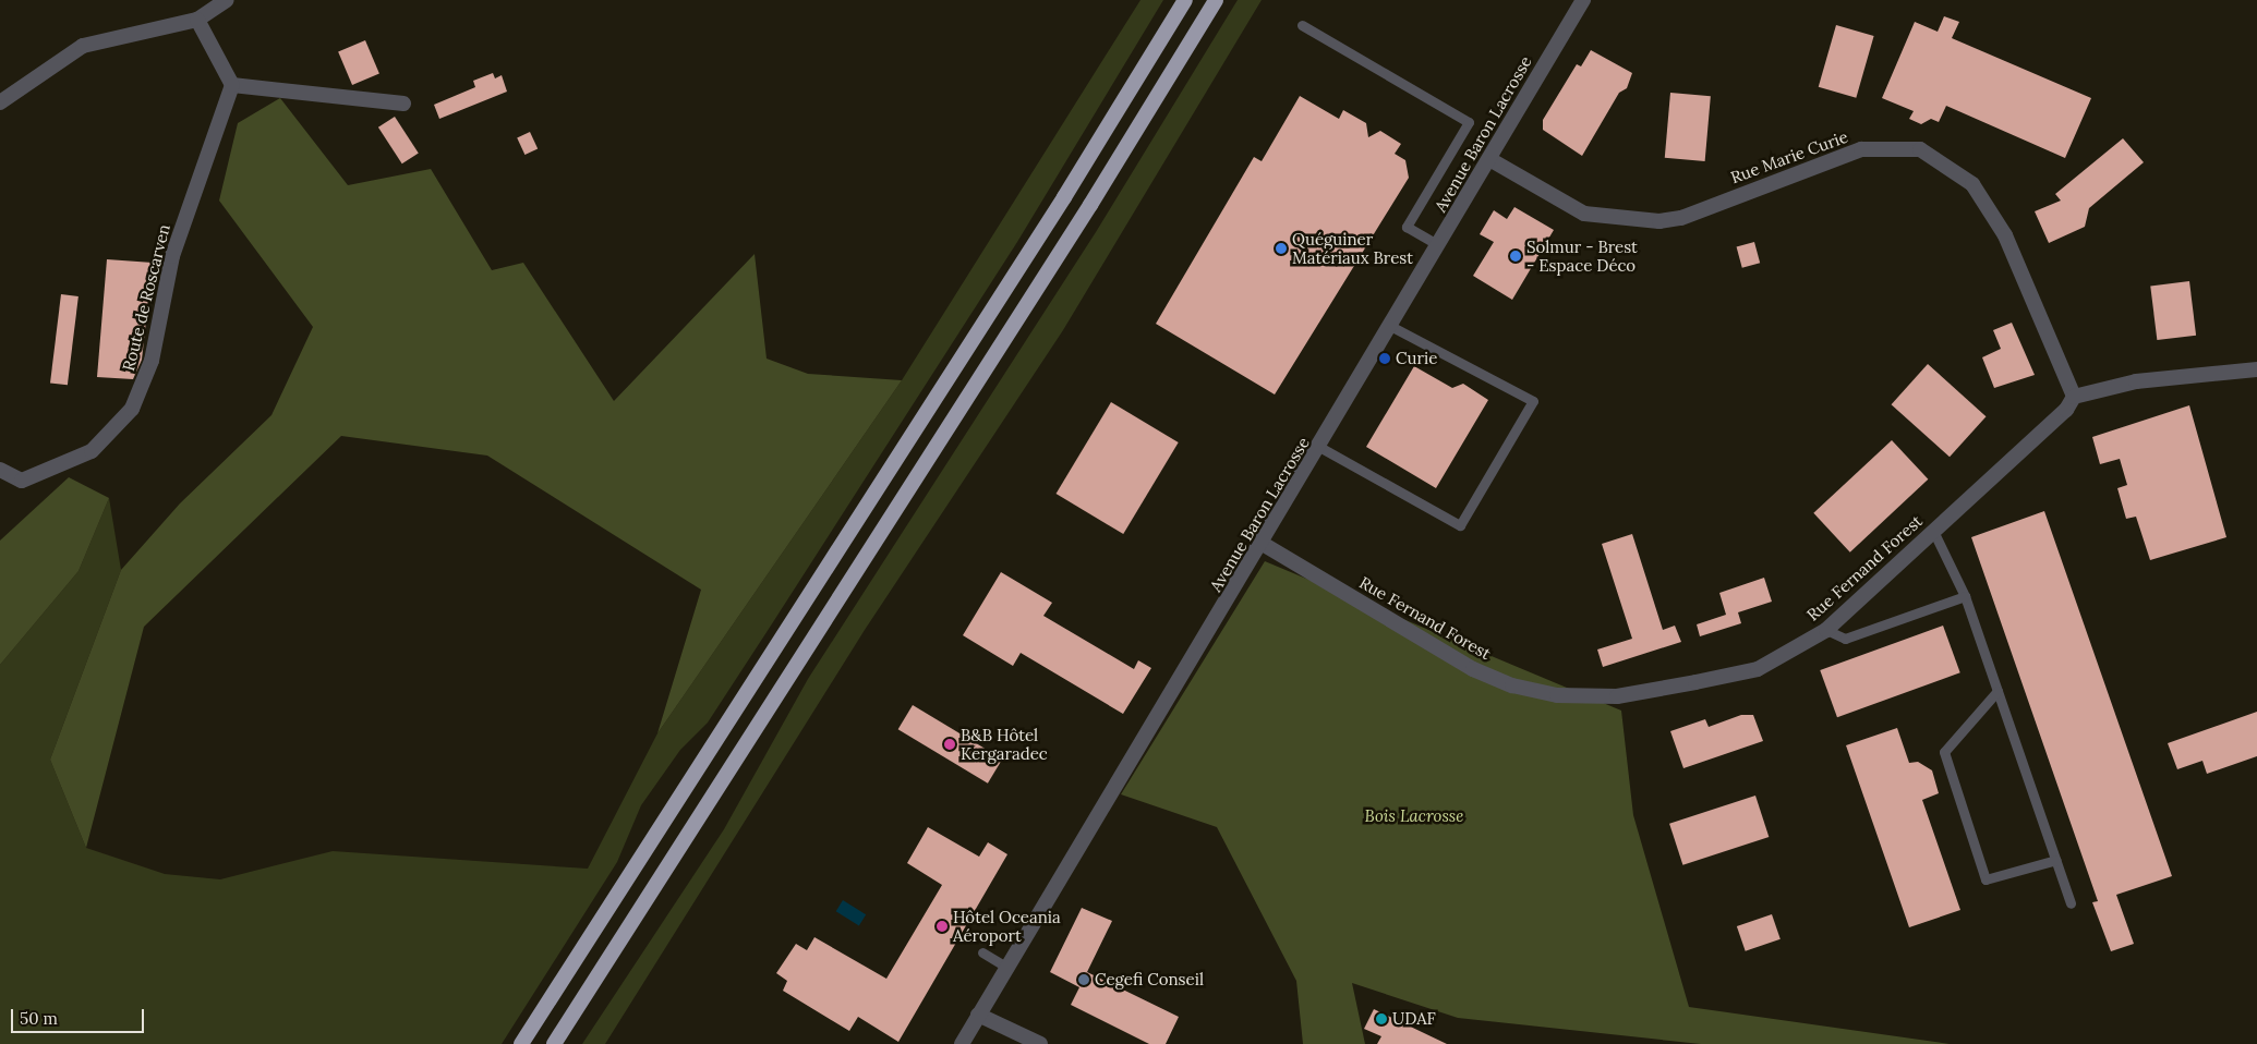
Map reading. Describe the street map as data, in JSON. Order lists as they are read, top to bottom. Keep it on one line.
{"streets":{"street":["Avenue Baron Lacrosse","Rue Marie Curie","Route de Roscarven","Rue Fernand Forest"]},"crossings":[["Avenue Baron Lacrosse","Rue Marie Curie"],["Avenue Baron Lacrosse","Rue Fernand Forest"],["Rue Marie Curie","Rue Fernand Forest"]],"parks":["Bois Lacrosse"],"places":["Quéguiner Matériaux Brest","Solmur - Brest - Espace Déco","Curie","B&B Hôtel Kergaradec","Hôtel Oceania Aéroport","Cegefi Conseil","UDAF"],"scale_bar":"50 m"}
